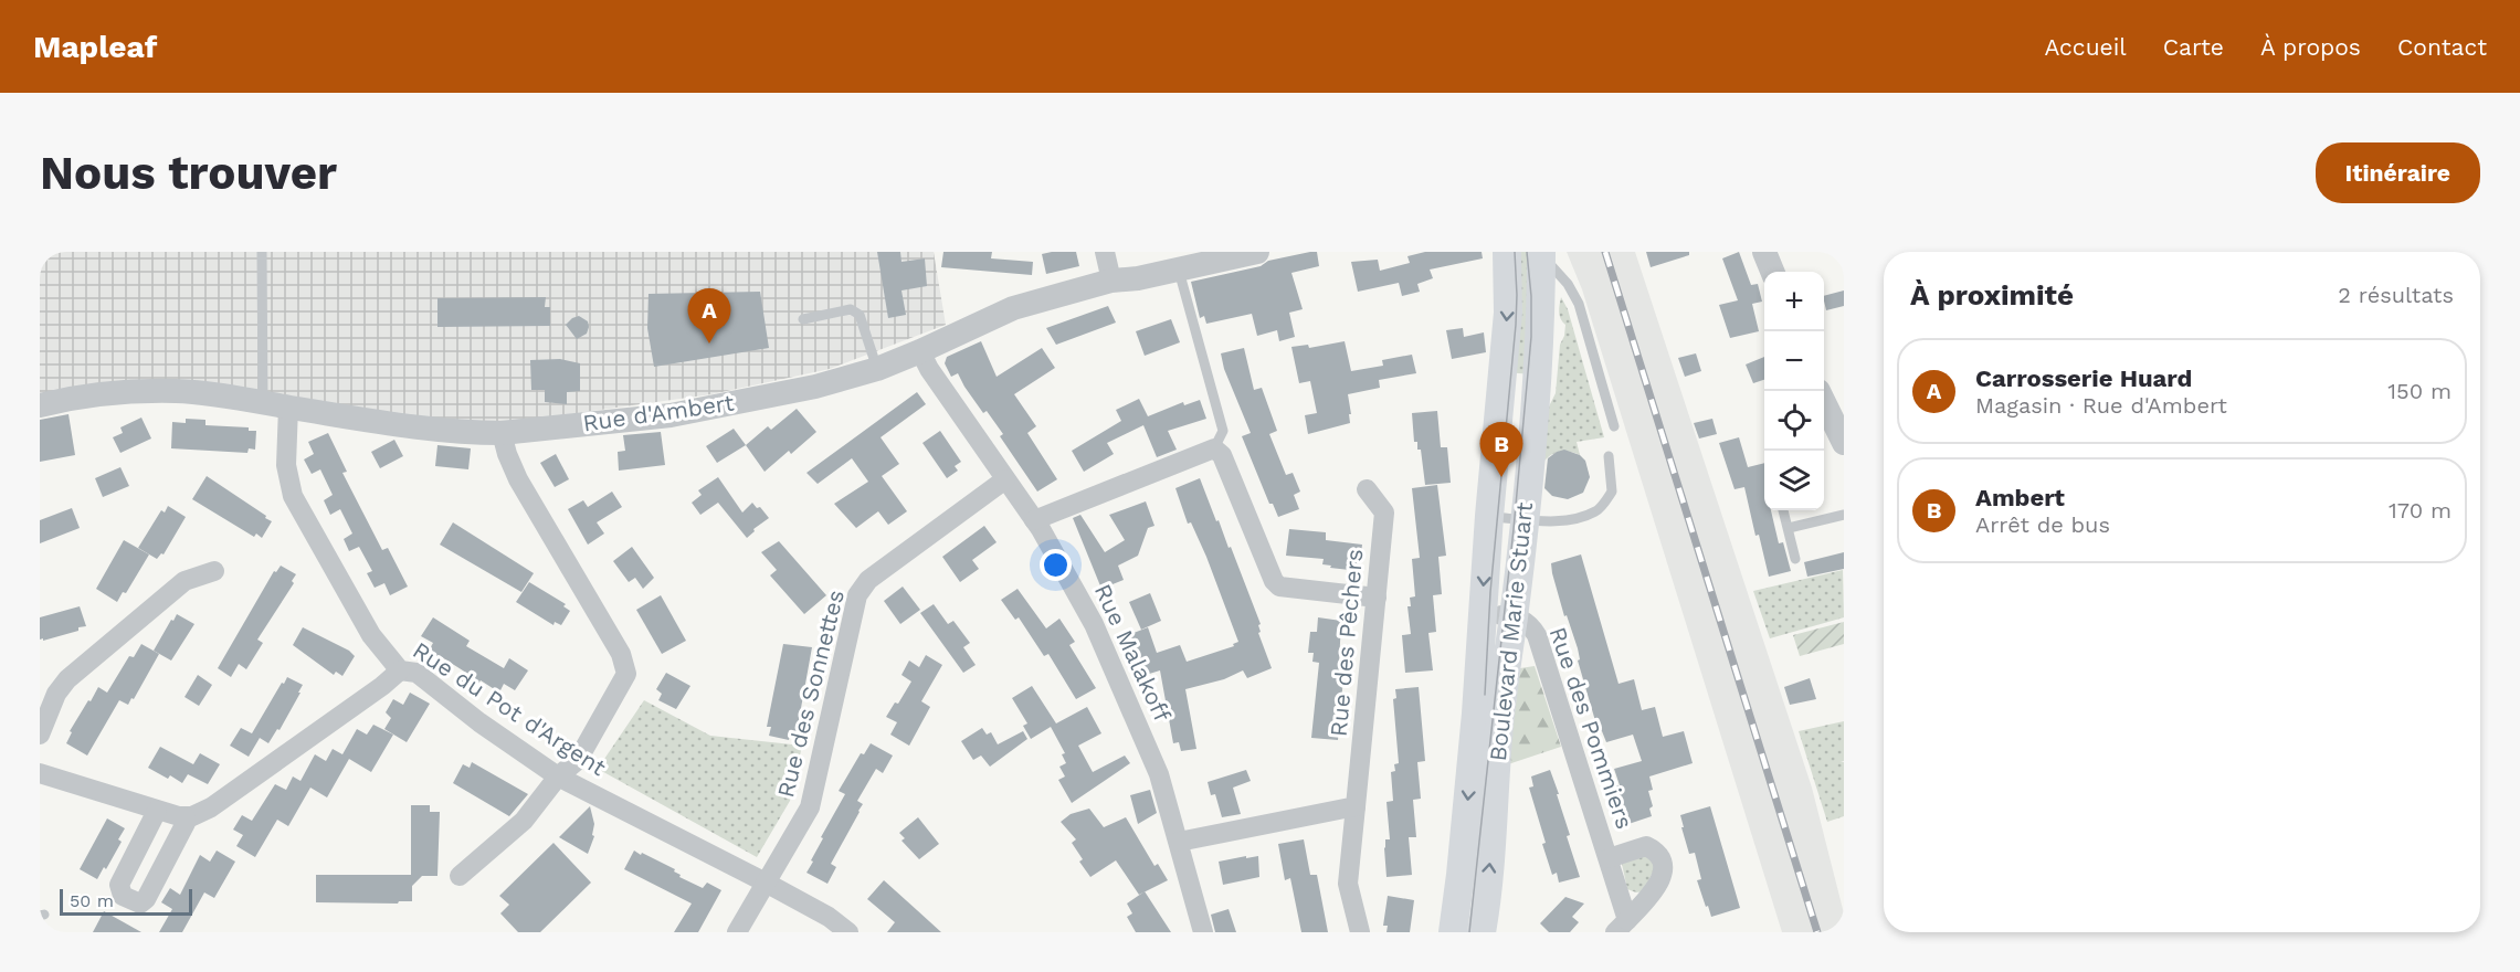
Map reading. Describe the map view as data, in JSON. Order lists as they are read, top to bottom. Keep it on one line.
{"streets":{"main road":["Boulevard Marie Stuart"],"street":["Rue d'Ambert","Rue des Pêchers","Rue Malakoff","Rue des Sonnettes","Rue du Pot d'Argent","Rue des Pommiers"]},"crossings":[["Rue d'Ambert","Rue Malakoff"],["Rue d'Ambert","Rue du Pot d'Argent"],["Boulevard Marie Stuart","Rue des Pommiers"],["Rue Malakoff","Rue des Sonnettes"],["Rue des Sonnettes","Rue du Pot d'Argent"]],"scale_bar":"50 m","page":{"header":"Mapleaf","nav":["Accueil","Carte","À propos","Contact"],"buttons":"Itinéraire","title":"Nous trouver","heading":["À proximité","2 résultats"],"map_buttons":["+","−"],"pins":["A","B"],"list":[{"mark":"A","name":"Carrosserie Huard","note":"Magasin · Rue d'Ambert","value":"150 m"},{"mark":"B","name":"Ambert","note":"Arrêt de bus","value":"170 m"}],"scale":"50 m"}}
